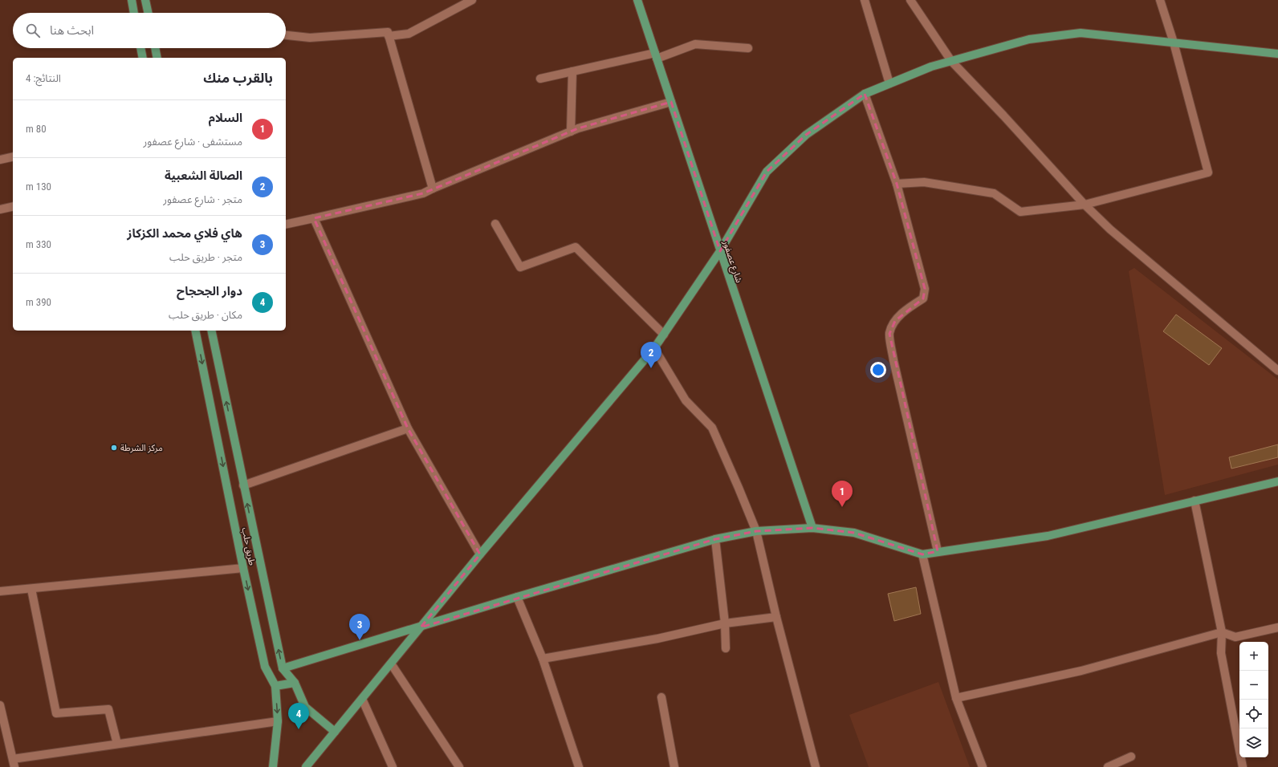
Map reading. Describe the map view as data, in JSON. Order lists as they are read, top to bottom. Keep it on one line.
{"streets":{"main road":["شارع عصفور","طريق حلب"]},"places":["مركز الشرطة"],"page":{"search":"ابحث هنا","heading":["بالقرب منك","النتائج: 4"],"list":[{"mark":"1","name":"السلام","note":"مستشفى · شارع عصفور","value":"80 m"},{"mark":"2","name":"الصالة الشعبية","note":"متجر · شارع عصفور","value":"130 m"},{"mark":"3","name":"هاي فلاي محمد الكزكاز","note":"متجر · طريق حلب","value":"330 m"},{"mark":"4","name":"دوار الجحجاح","note":"مكان · طريق حلب","value":"390 m"}],"pins":["2","1","3","4"],"map_buttons":["+","−"]}}
